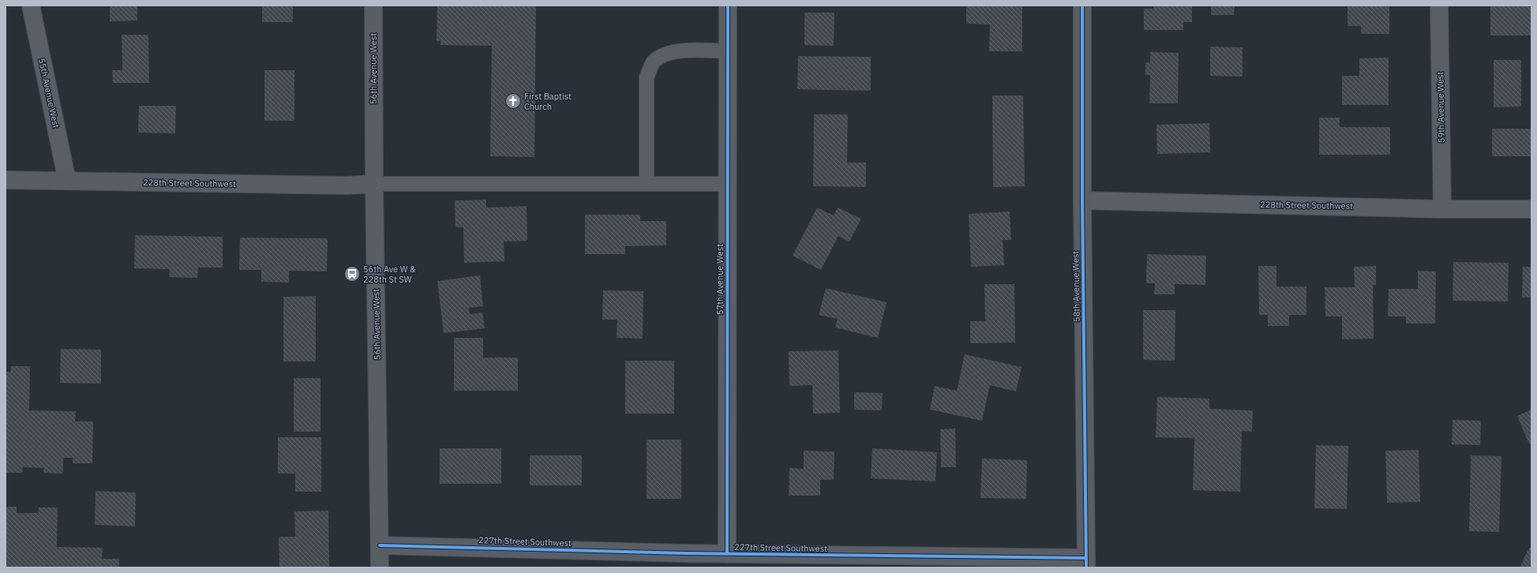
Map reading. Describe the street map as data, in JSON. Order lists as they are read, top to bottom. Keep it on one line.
{"streets":{"street":["56th Avenue West","55th Avenue West","59th Avenue West","228th Street Southwest","57th Avenue West","58th Avenue West","227th Street Southwest"]},"crossings":[["56th Avenue West","228th Street Southwest"],["56th Avenue West","227th Street Southwest"],["55th Avenue West","228th Street Southwest"],["59th Avenue West","228th Street Southwest"],["228th Street Southwest","58th Avenue West"],["57th Avenue West","227th Street Southwest"],["58th Avenue West","227th Street Southwest"]],"places":{"church":["First Baptist Church"],"bus stop":["56th Ave W & 228th St SW"]}}
